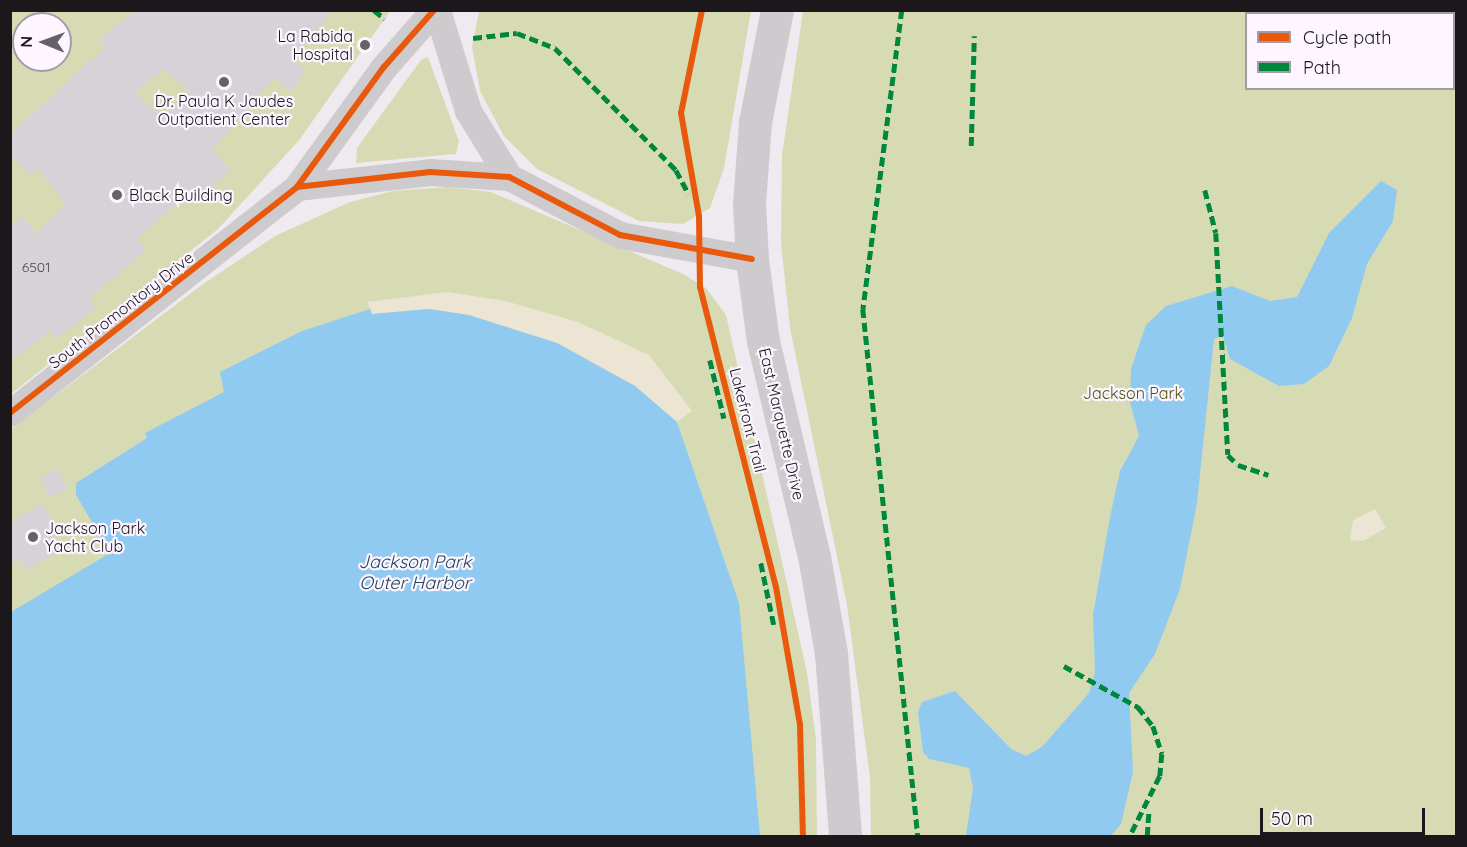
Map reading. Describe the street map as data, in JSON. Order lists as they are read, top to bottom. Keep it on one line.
{"streets":{"main road":["East Marquette Drive"],"street":["South Promontory Drive"],"cycle path":["Lakefront Trail"]},"water":["Jackson Park Outer Harbor"],"parks":["Jackson Park"],"places":["La Rabida Hospital","Dr. Paula K Jaudes Outpatient Center","Black Building","Jackson Park Yacht Club"],"house_numbers":["6501"],"legend":["Cycle path","Path"],"scale_bar":"50 m","north":"left"}
